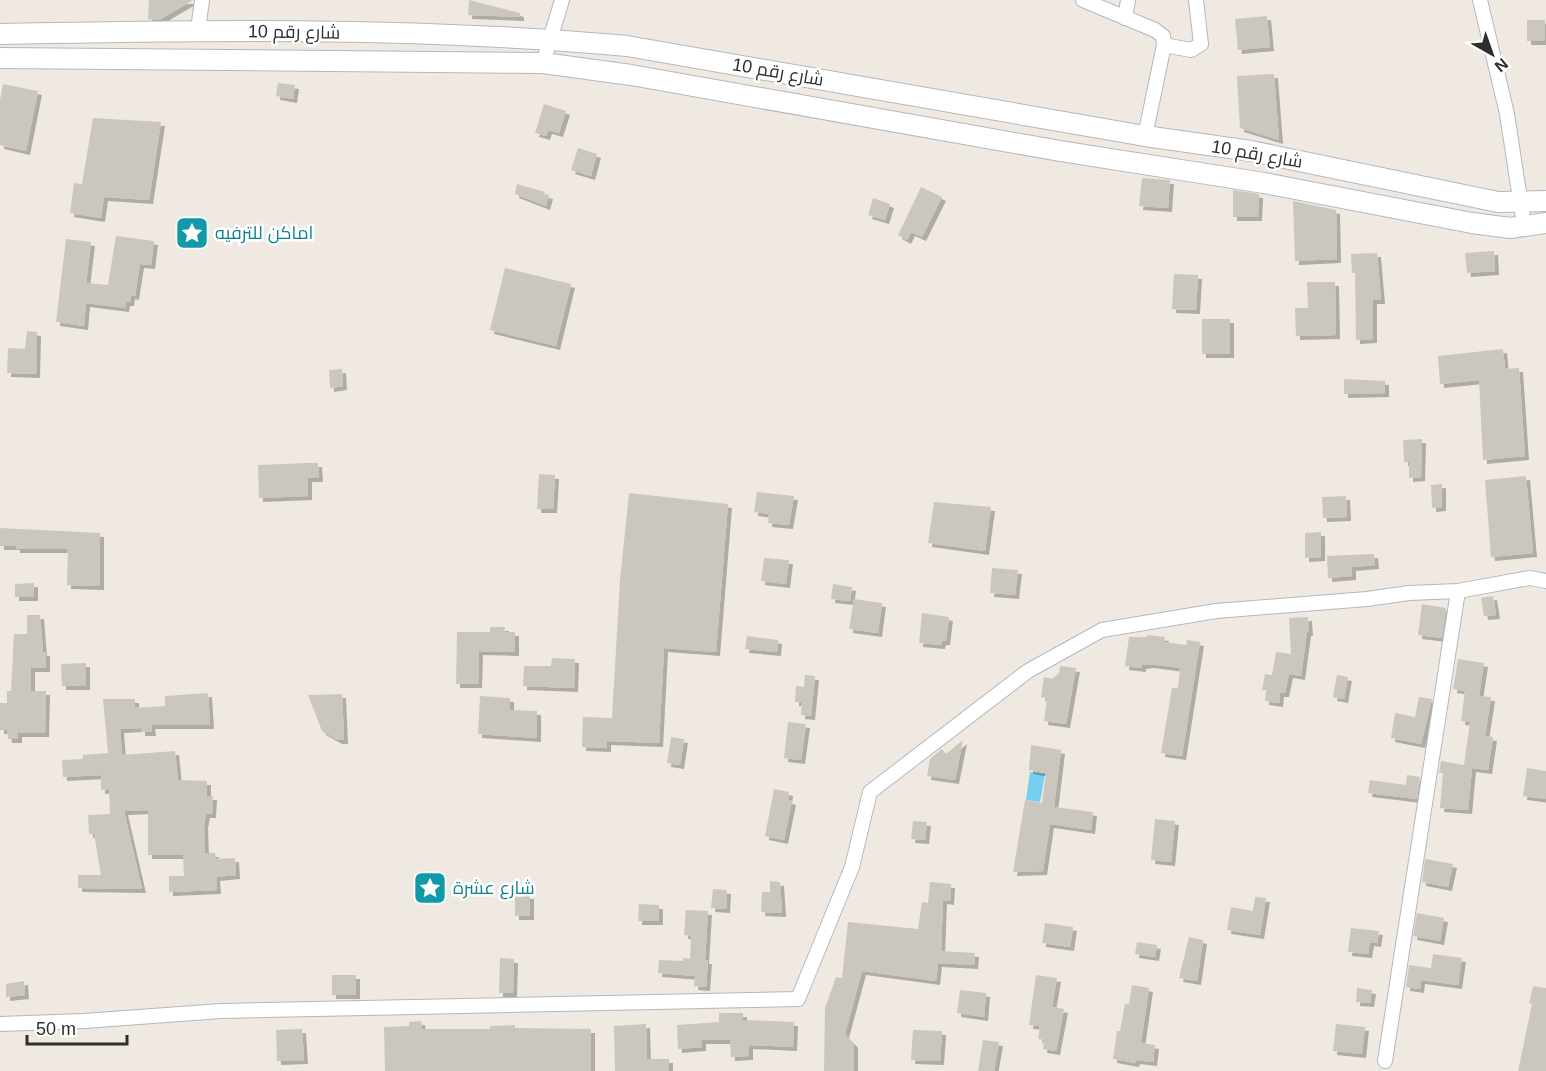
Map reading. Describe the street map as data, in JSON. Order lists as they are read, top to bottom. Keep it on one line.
{"streets":{"main road":["شارع رقم 10"]},"places":{"place":["اماكن للترفيه","شارع عشرة"]},"scale_bar":"50 m","north":"bottom right"}
